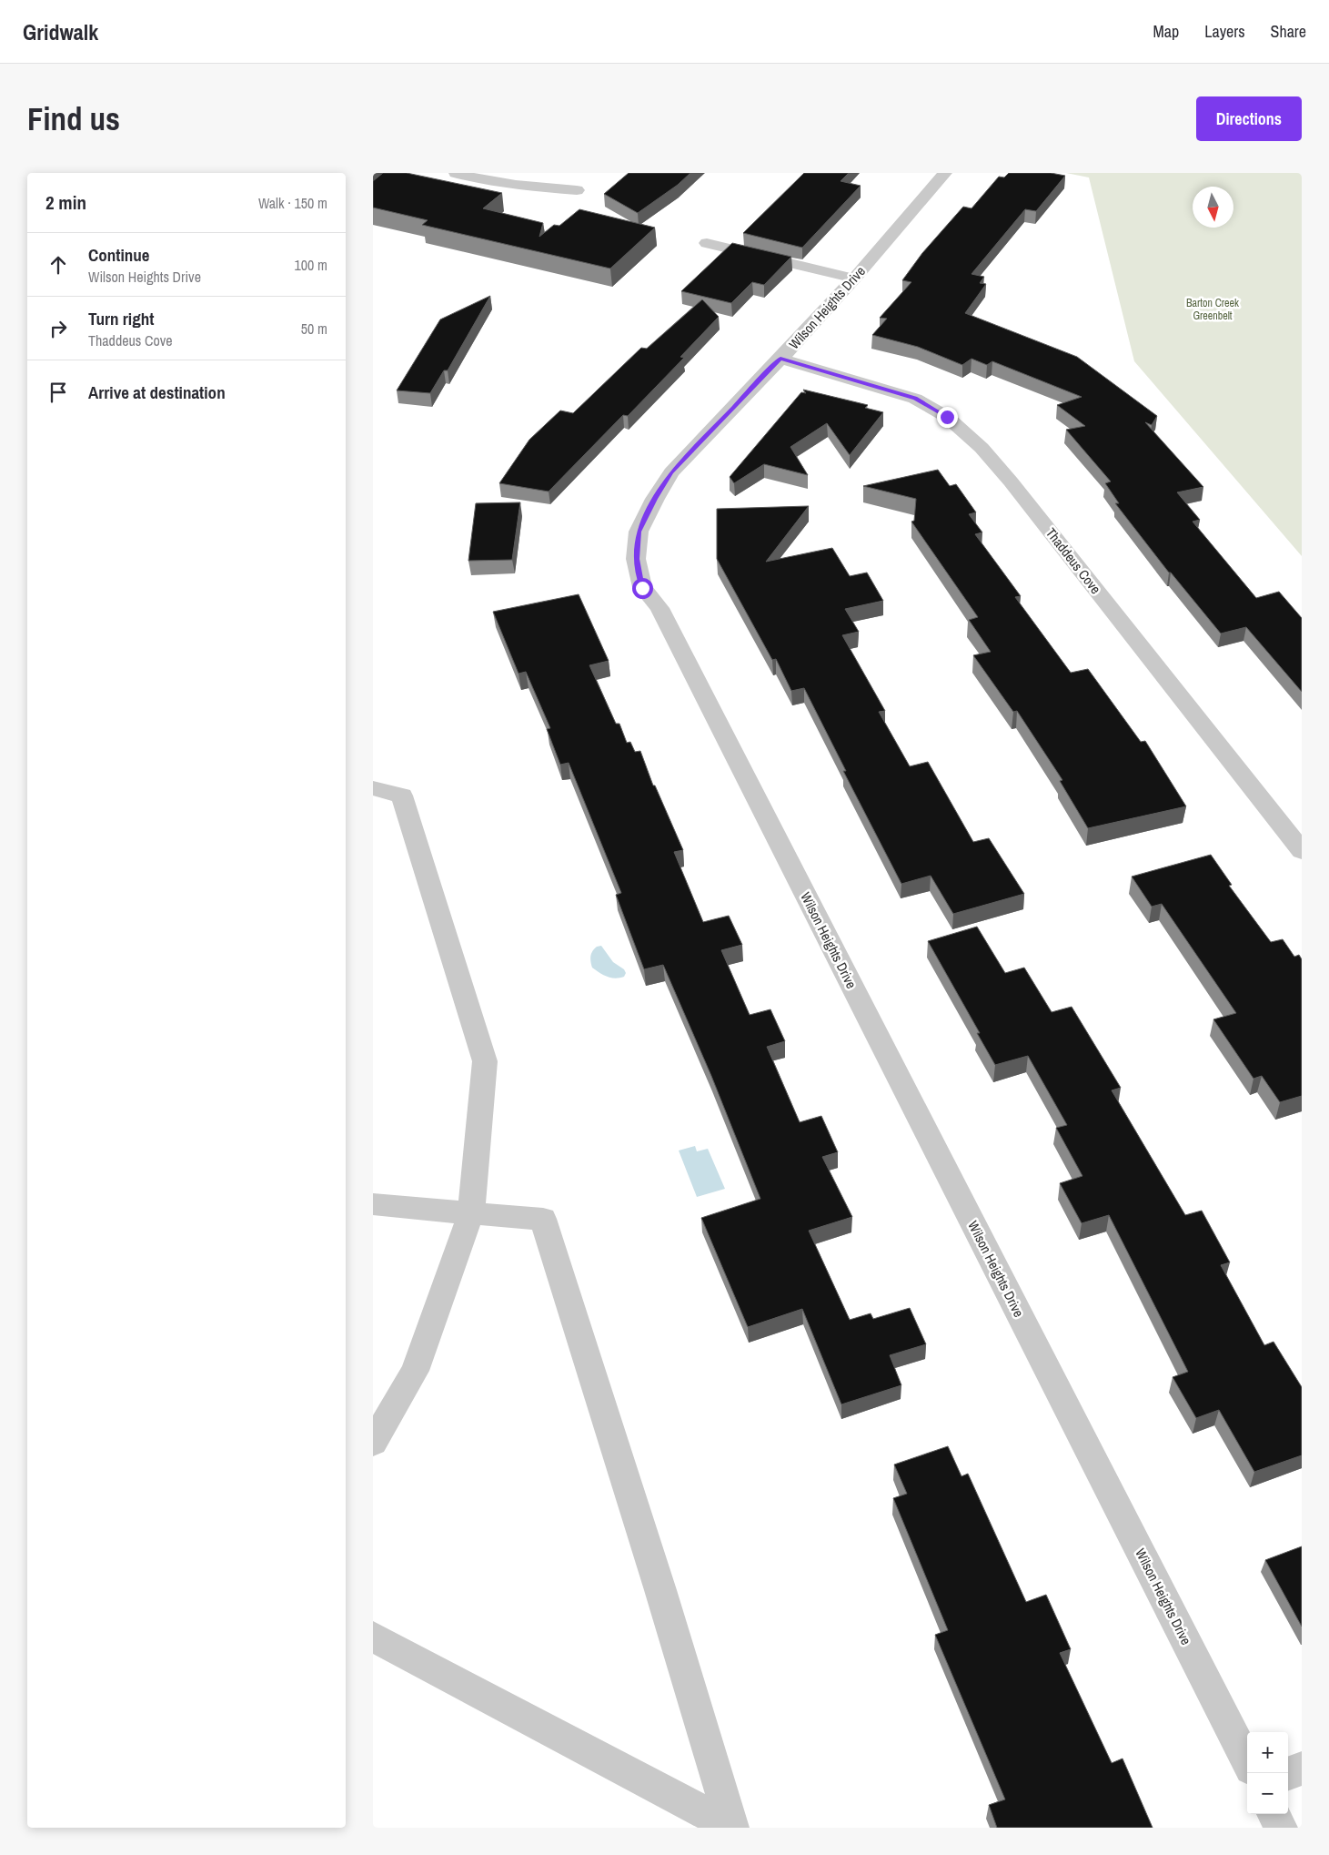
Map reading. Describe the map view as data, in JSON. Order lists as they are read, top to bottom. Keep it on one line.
{"streets":{"street":["Wilson Heights Drive","Thaddeus Cove"]},"crossings":[["Wilson Heights Drive","Thaddeus Cove"]],"parks":["Barton Creek Greenbelt"],"north":"bottom","page":{"header":"Gridwalk","nav":["Map","Layers","Share"],"buttons":"Directions","title":"Find us","heading":["2 min","Walk · 150 m"],"list":[["Continue","Wilson Heights Drive","100 m"],["Turn right","Thaddeus Cove","50 m"],"Arrive at destination"],"map_buttons":["+","−"]}}
